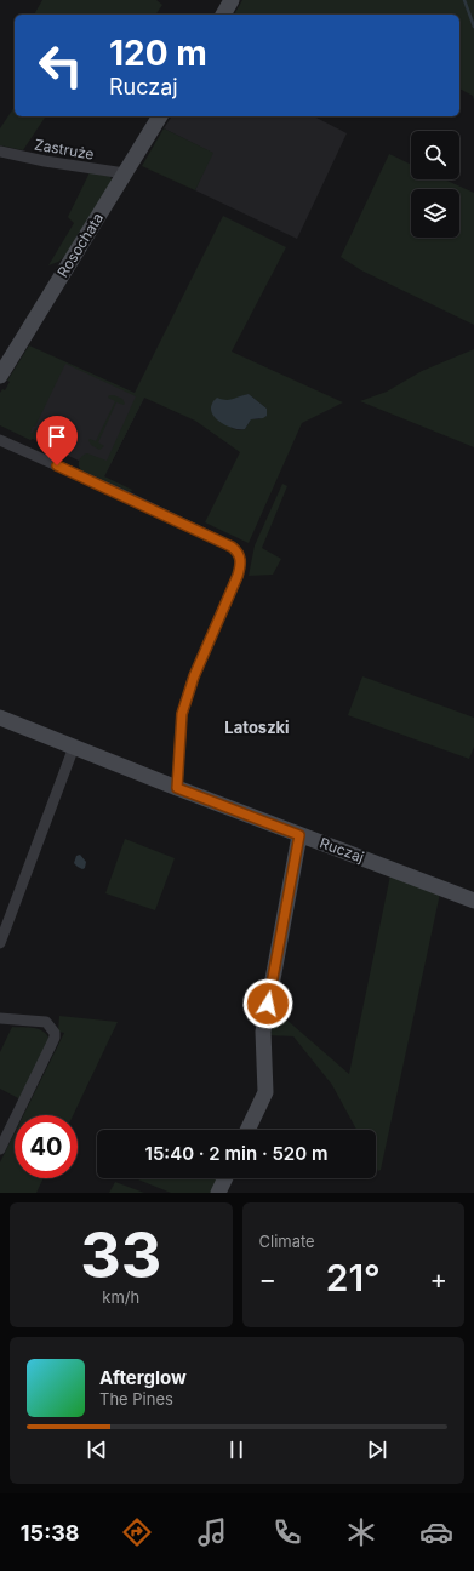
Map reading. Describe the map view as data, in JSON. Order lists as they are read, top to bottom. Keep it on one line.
{"streets":{"street":["Zastruże","Rosochata","Ruczaj"]},"crossings":[["Zastruże","Rosochata"]],"districts":["Latoszki"],"page":{"turn":["120 m","Ruczaj"],"limit":"40","trip":"15:40 · 2 min · 520 m","tile":[["33","km/h"],"Climate"],"heat":["−","21°","+"],"song":["Afterglow","The Pines"],"tabs":"15:38"}}
